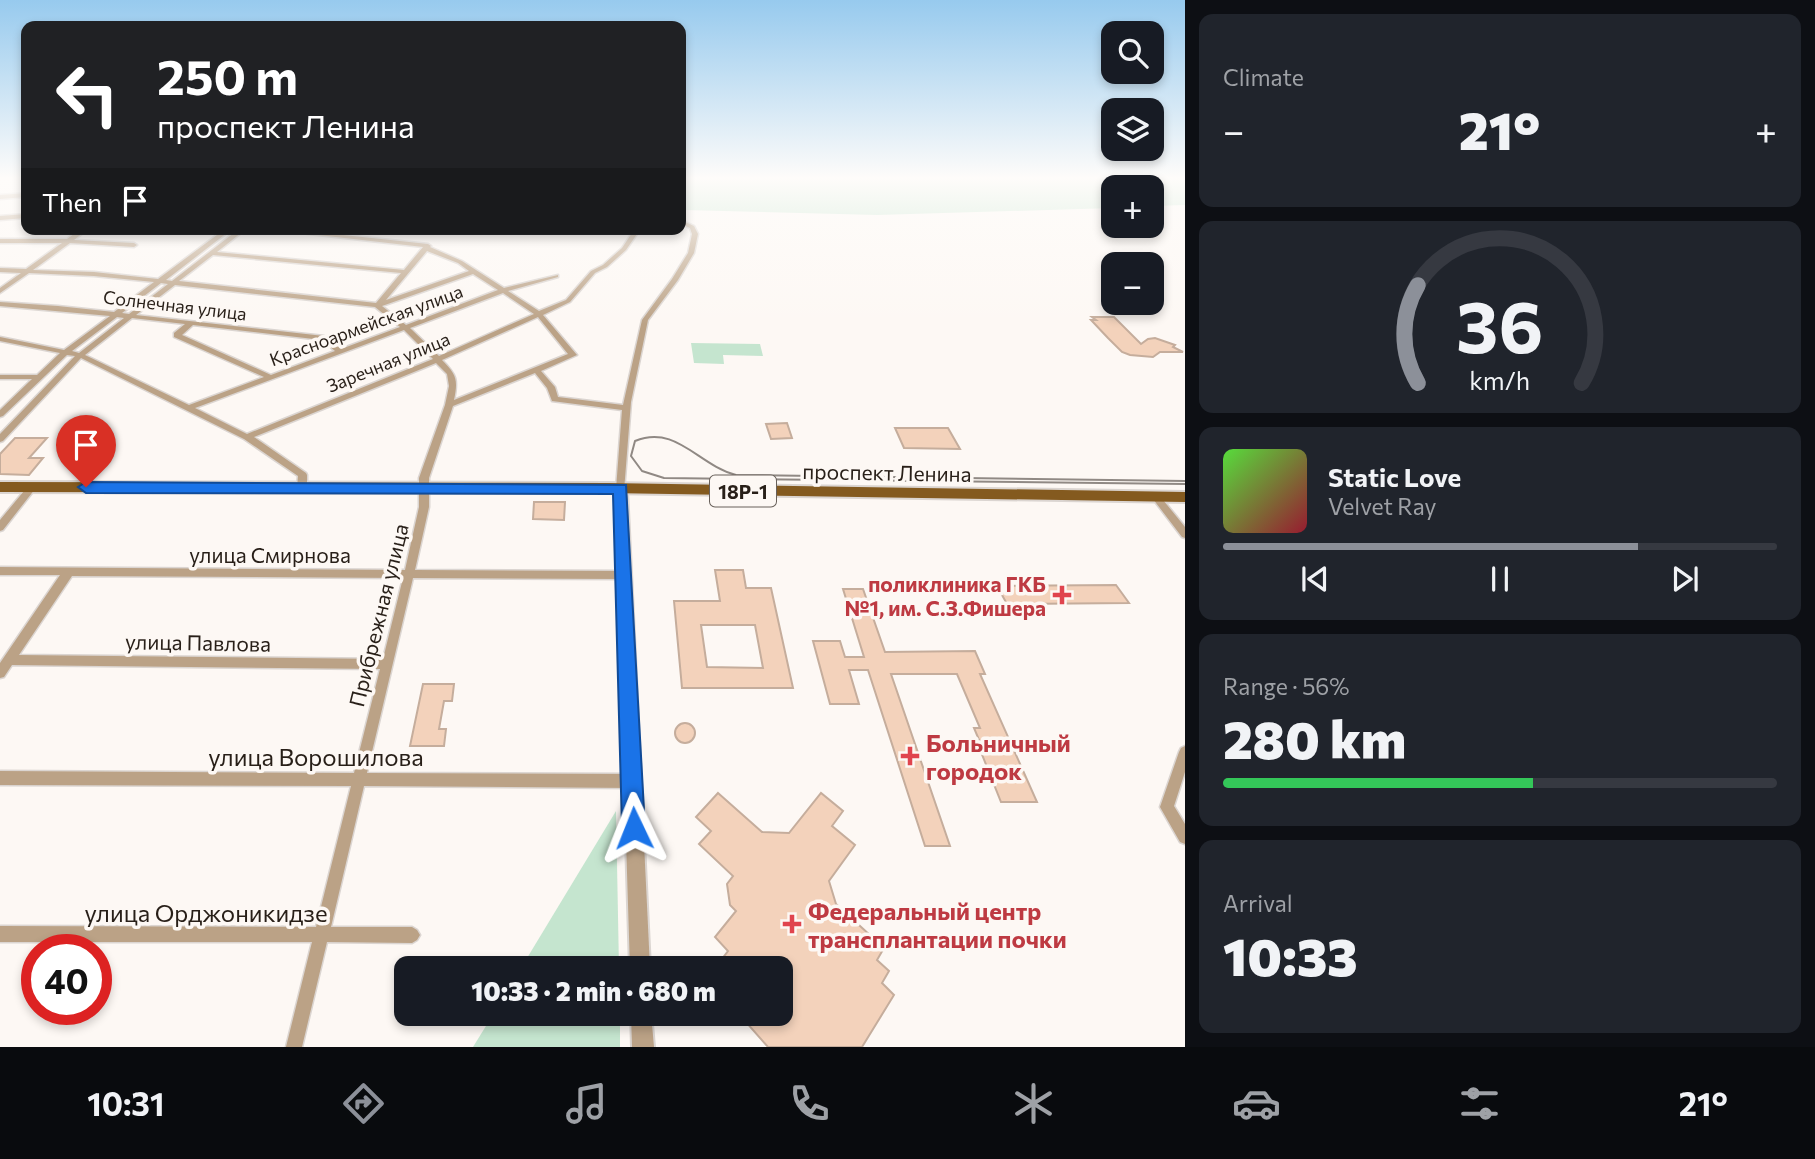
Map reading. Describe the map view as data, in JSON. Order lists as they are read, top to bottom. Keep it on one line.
{"streets":{"main road":["проспект Ленина","18Р-1"],"street":["Солнечная улица","Красноармейская улица","Заречная улица","улица Смирнова","Прибрежная улица","улица Павлова","улица Ворошилова","улица Орджоникидзе"]},"crossings":[["Солнечная улица","Красноармейская улица"],["Красноармейская улица","Прибрежная улица"],["Заречная улица","Прибрежная улица"],["проспект Ленина","Прибрежная улица"],["улица Смирнова","Прибрежная улица"],["Прибрежная улица","улица Павлова"],["Прибрежная улица","улица Ворошилова"],["Прибрежная улица","улица Орджоникидзе"]],"places":{"health":["поликлиника ГКБ №1, им. С.З.Фишера","Больничный городок","Федеральный центр трансплантации почки"]},"page":{"tile":["Climate",["Range · 56%","280 km"],["Arrival","10:33"]],"map_buttons":["+","−"],"turn":["250 m","проспект Ленина"],"heat":["−","21°","+"],"then":"Then","song":["Static Love","Velvet Ray"],"limit":"40","trip":"10:33 · 2 min · 680 m","tabs":["10:31","21°"],"gauge":["36","km/h"]}}
